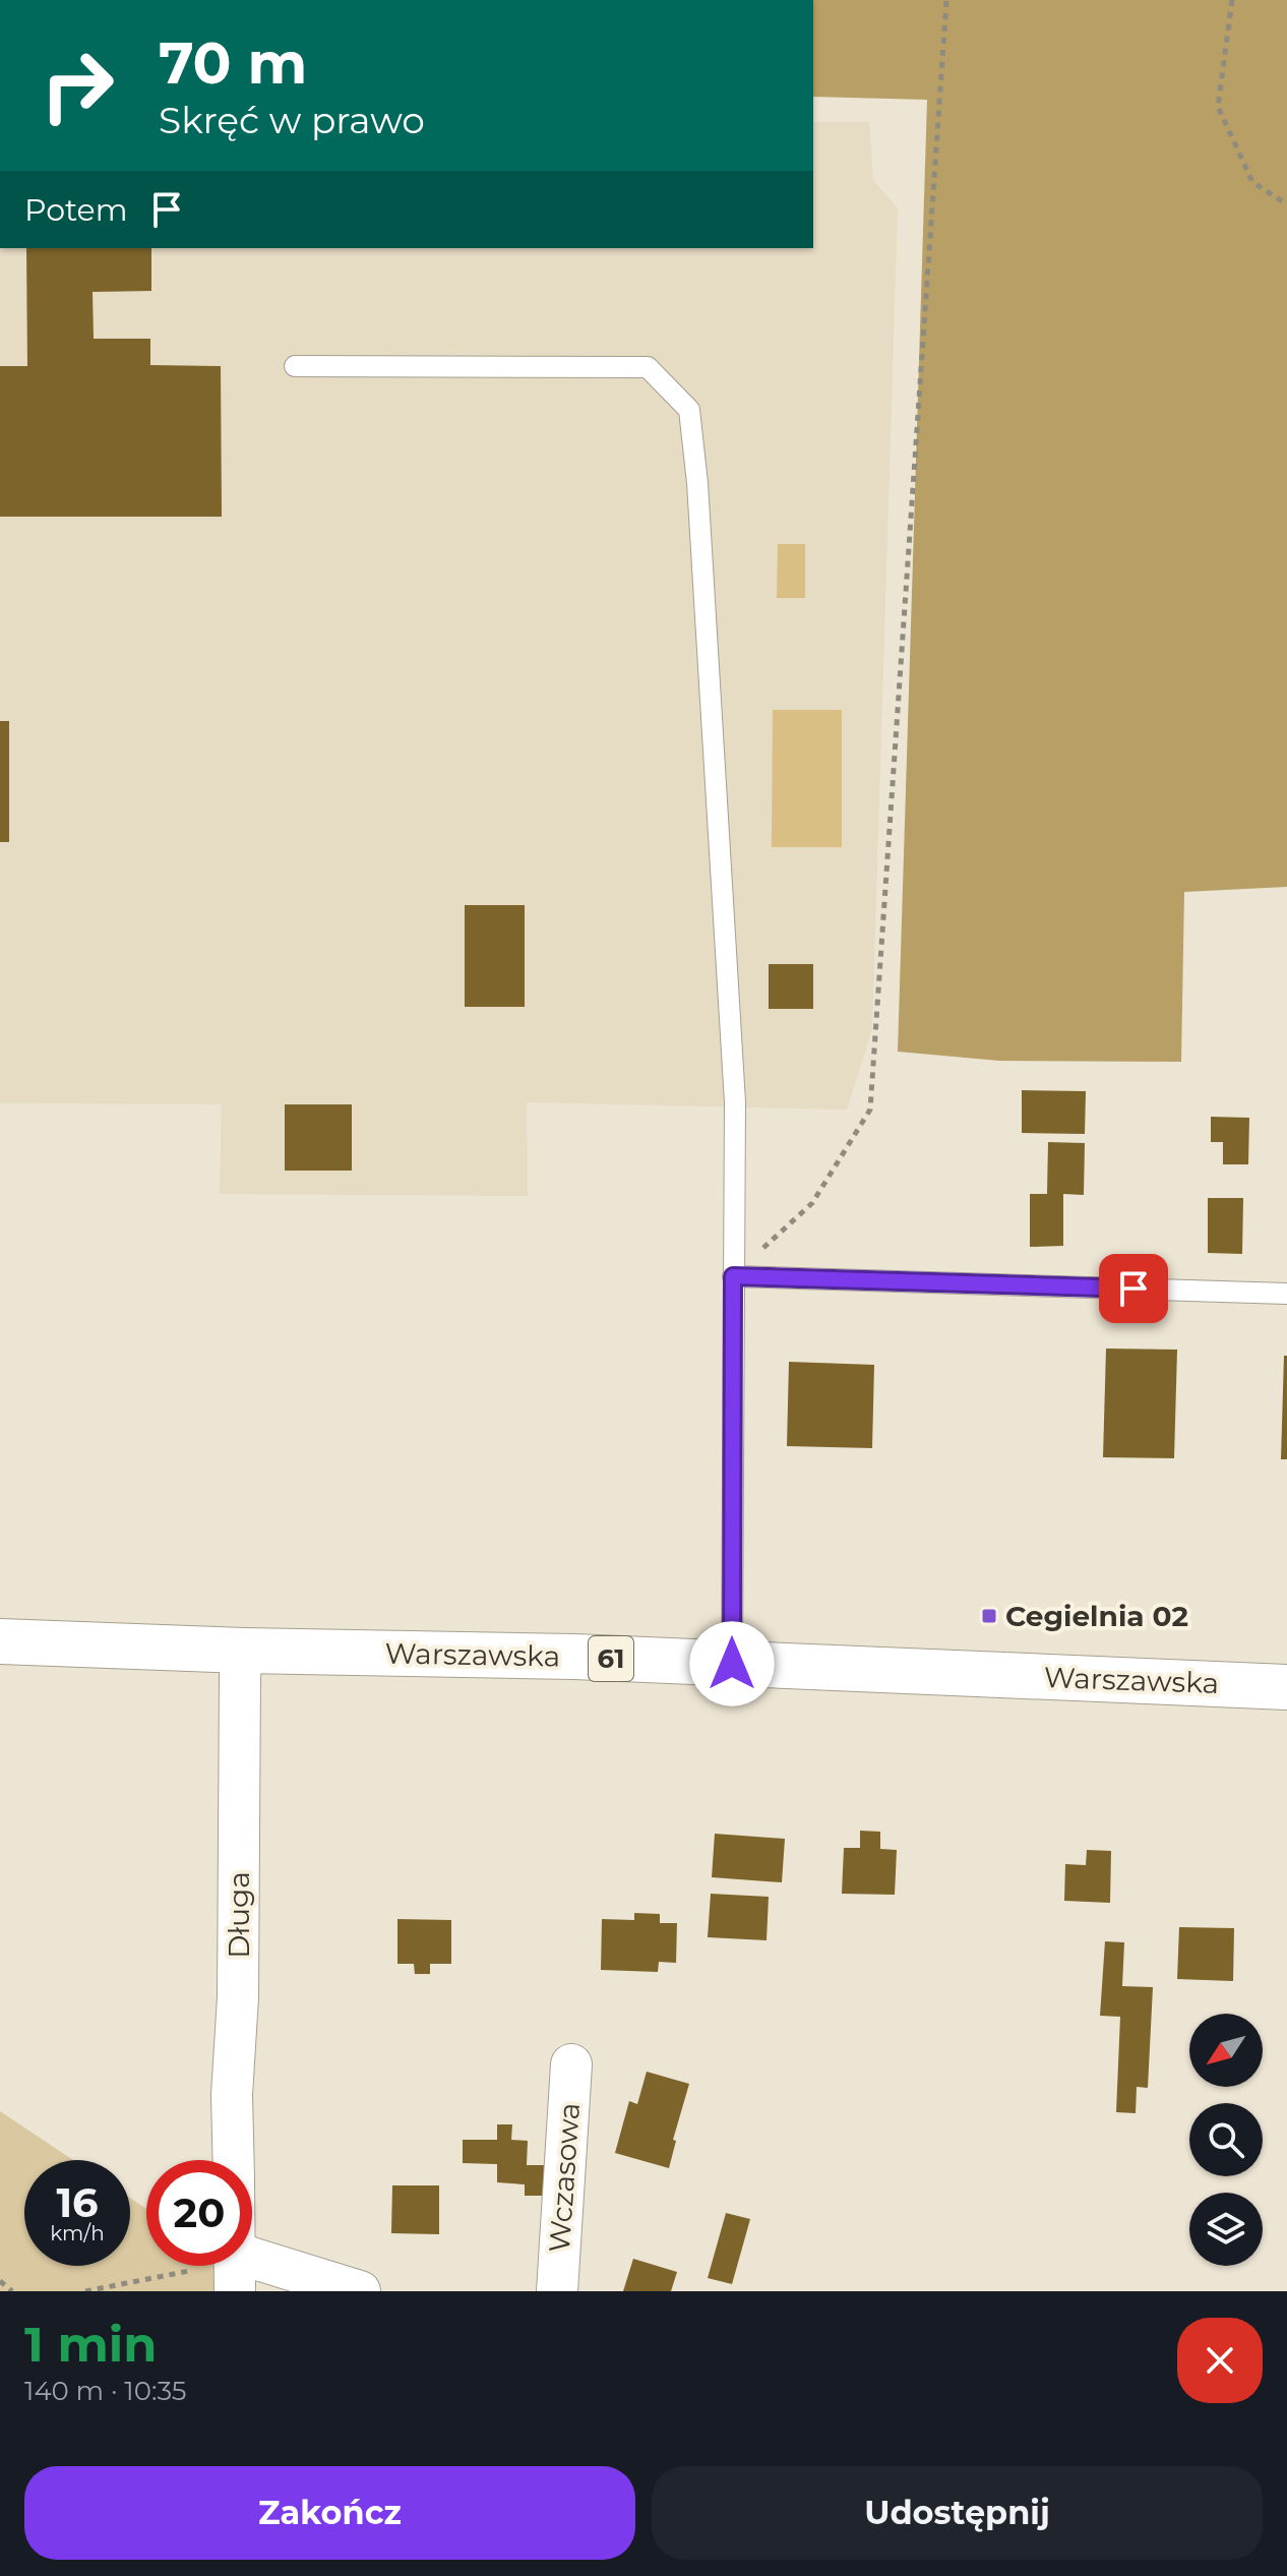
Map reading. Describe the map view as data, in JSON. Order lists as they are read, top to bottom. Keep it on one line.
{"streets":{"main road":["Warszawska","61"],"street":["Długa","Wczasowa"]},"crossings":[["Warszawska","Długa"]],"places":{"transit":["Cegielnia 02"]},"north":"bottom left","page":{"turn":["70 m","Skręć w prawo"],"then":"Potem","speed":"16 km/h","limit":"20","heading":["1 min","140 m · 10:35"],"buttons":["Zakończ","Udostępnij"]}}
